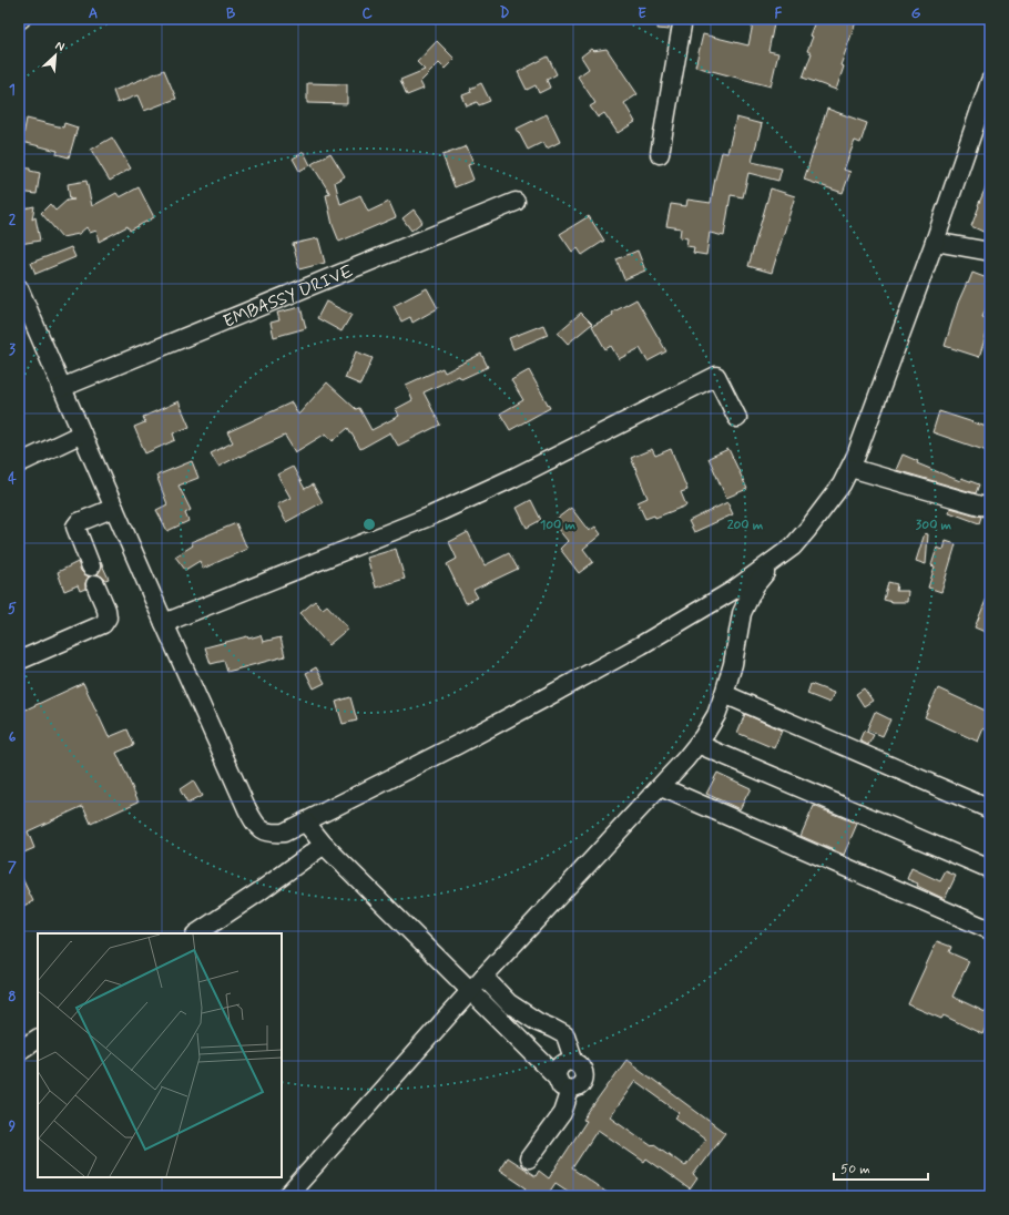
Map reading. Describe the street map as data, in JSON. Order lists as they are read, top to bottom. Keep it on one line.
{"streets":{"street":["EMBASSY DRIVE"]},"scale_bar":"50 m","north":"top right","grid":{"columns":["A","B","C","D","E","F","G"],"rows":["1","2","3","4","5","6","7","8","9"]},"rings":["100 m","200 m","300 m"]}
